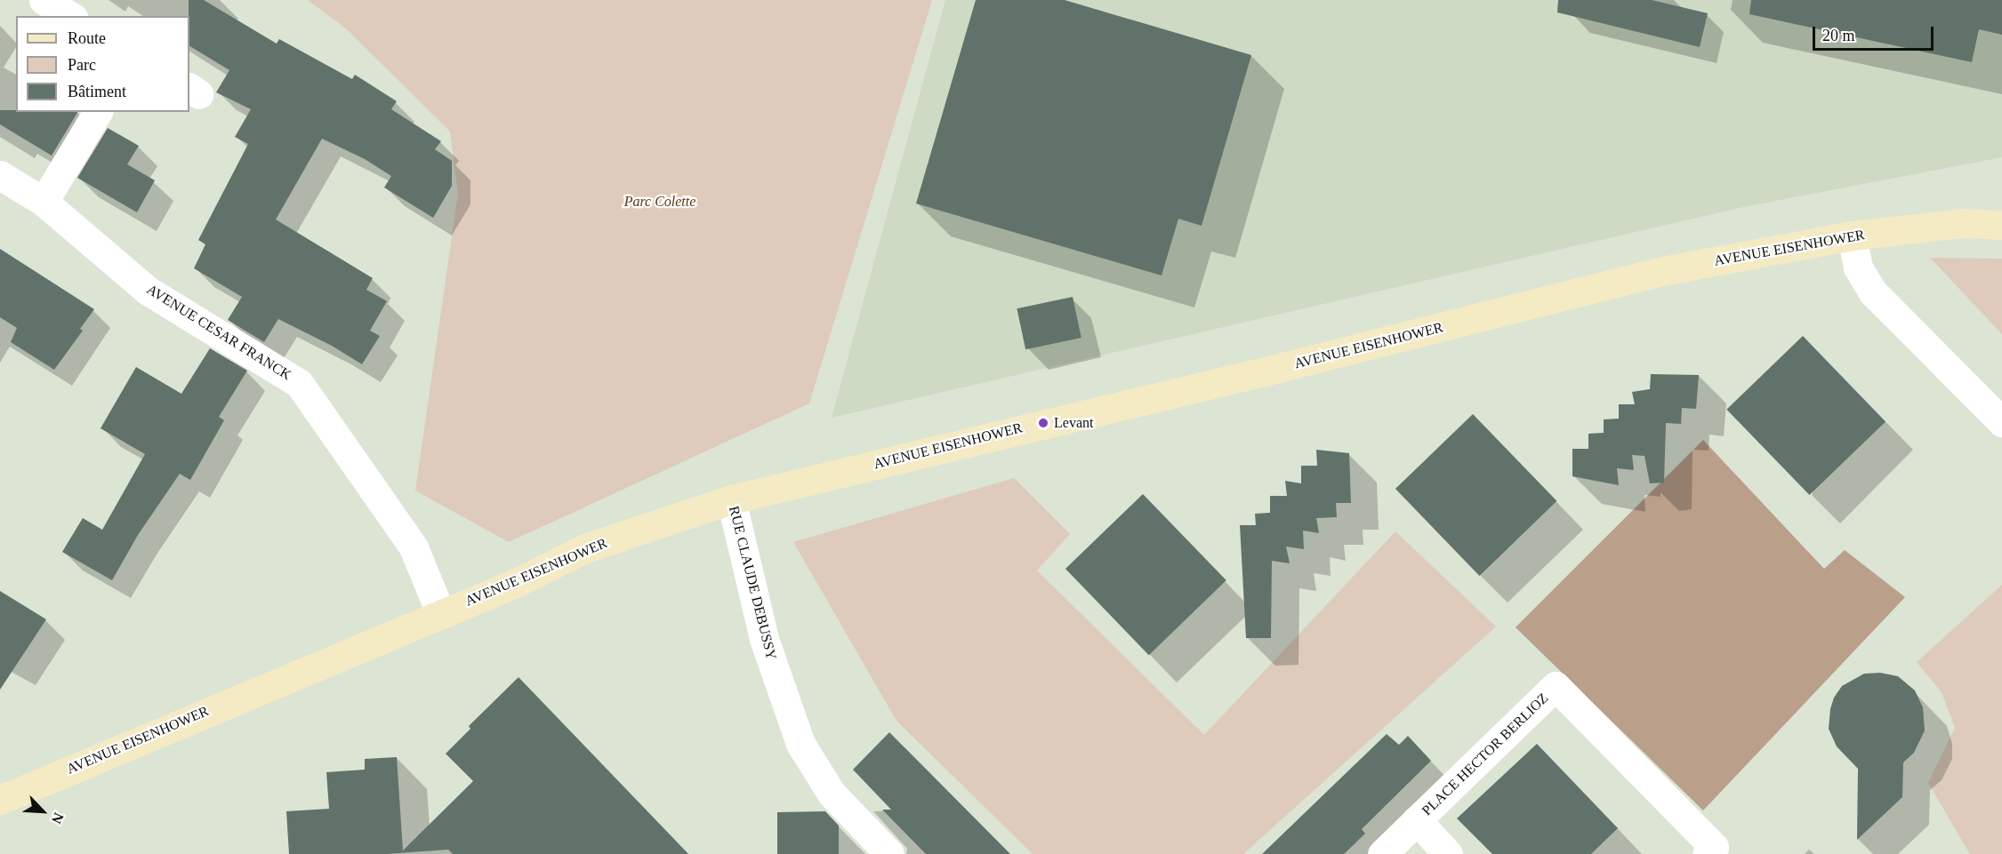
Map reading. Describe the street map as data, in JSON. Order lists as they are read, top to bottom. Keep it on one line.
{"streets":{"street":["AVENUE EISENHOWER","AVENUE CESAR FRANCK","RUE CLAUDE DEBUSSY","PLACE HECTOR BERLIOZ"]},"crossings":[["AVENUE EISENHOWER","AVENUE CESAR FRANCK"],["AVENUE EISENHOWER","RUE CLAUDE DEBUSSY"]],"parks":["Parc Colette"],"places":["Levant"],"legend":["Route","Parc","Bâtiment"],"scale_bar":"20 m","north":"bottom right"}
